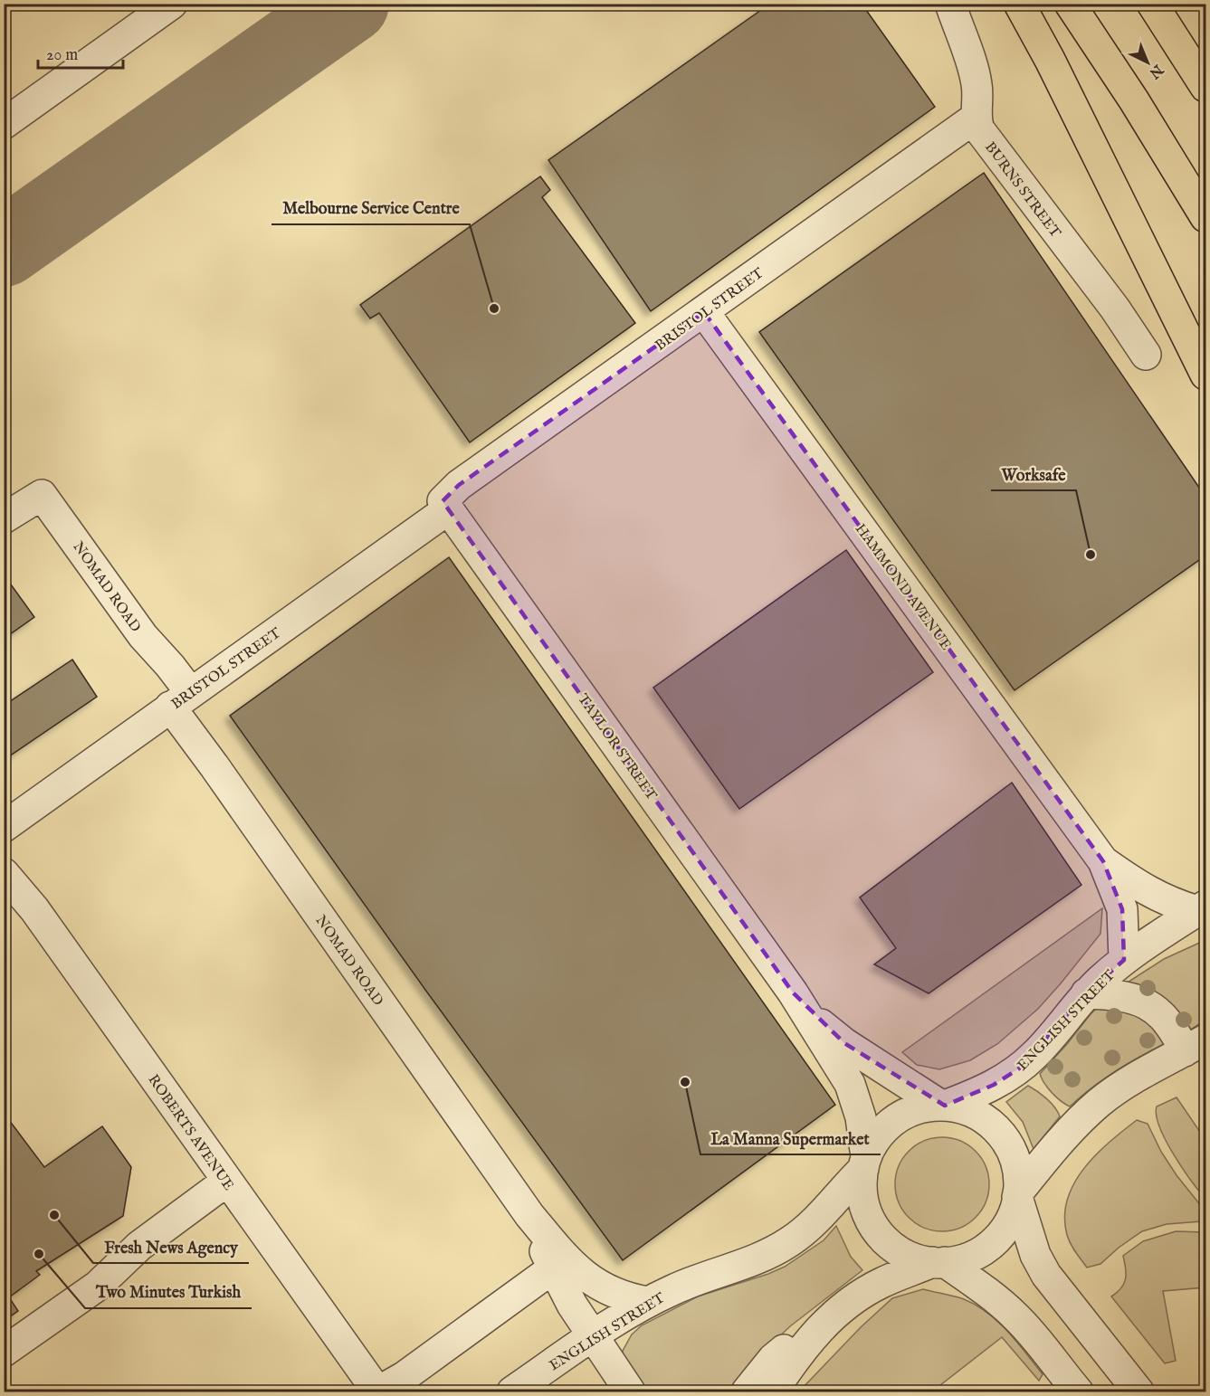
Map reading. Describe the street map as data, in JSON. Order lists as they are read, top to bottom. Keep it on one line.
{"streets":{"street":["BURNS STREET","BRISTOL STREET","NOMAD ROAD","HAMMOND AVENUE","TAYLOR STREET","ENGLISH STREET","ROBERTS AVENUE"]},"crossings":[["BURNS STREET","BRISTOL STREET"],["BRISTOL STREET","NOMAD ROAD"],["BRISTOL STREET","HAMMOND AVENUE"],["BRISTOL STREET","TAYLOR STREET"],["NOMAD ROAD","ENGLISH STREET"],["HAMMOND AVENUE","ENGLISH STREET"],["TAYLOR STREET","ENGLISH STREET"]],"places":["Melbourne Service Centre","Worksafe","La Manna Supermarket","Fresh News Agency","Two Minutes Turkish"],"scale_bar":"20 m","north":"bottom right"}
